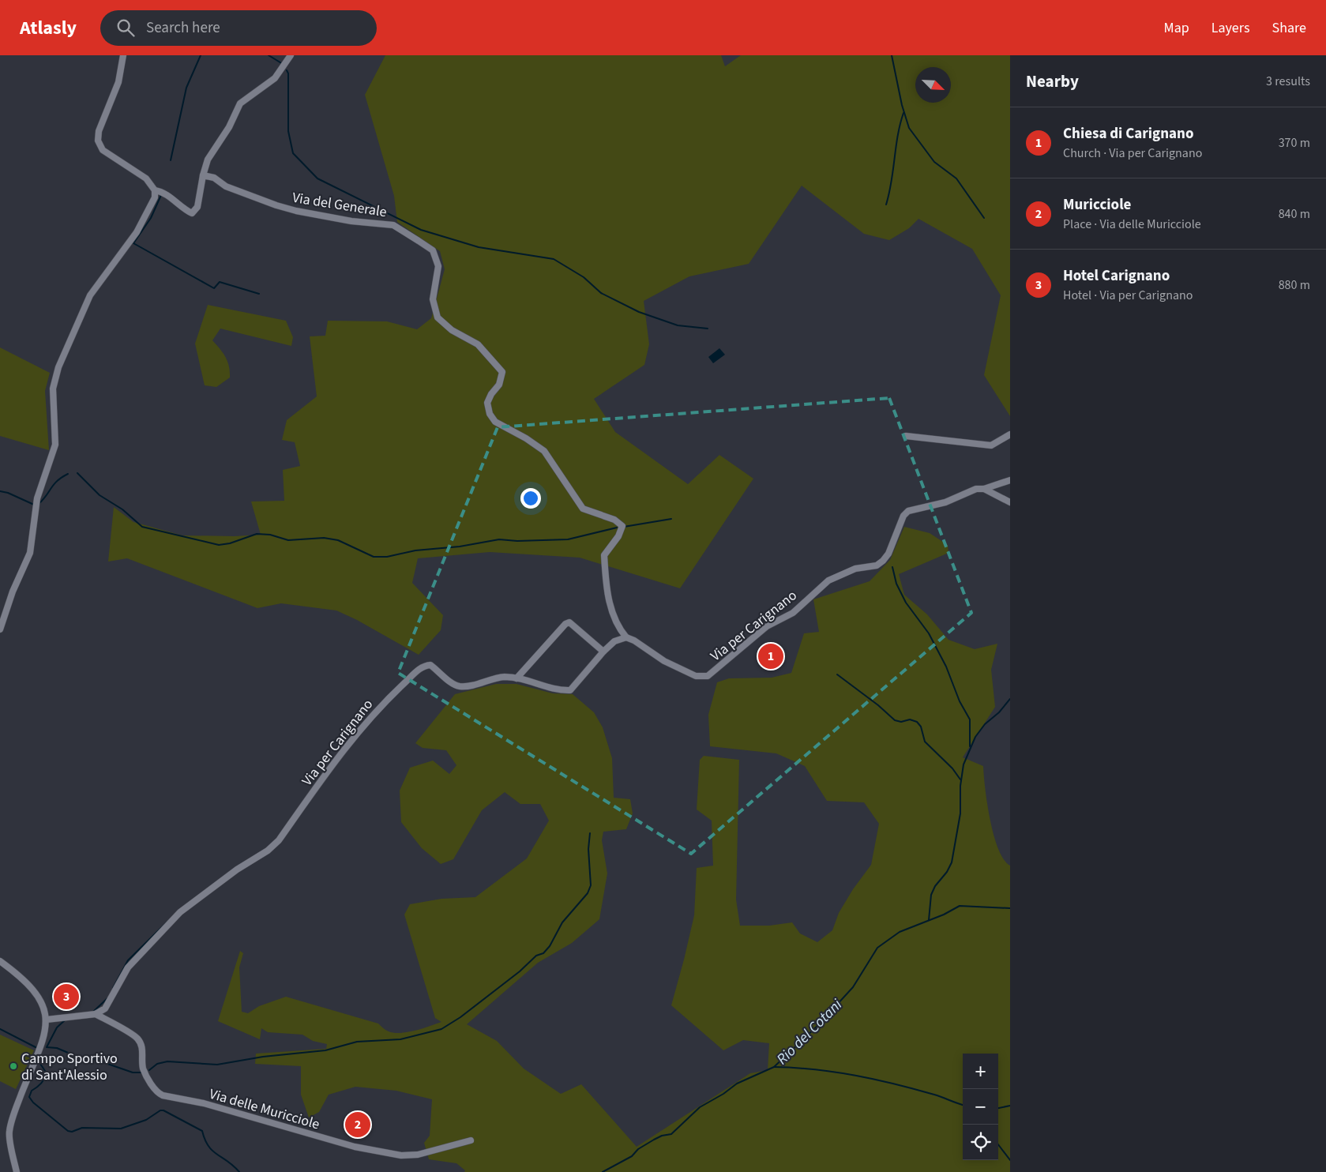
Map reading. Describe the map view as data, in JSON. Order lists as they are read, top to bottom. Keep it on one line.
{"streets":{"street":["Via del Generale","Via per Carignano","Via delle Muricciole"]},"crossings":[["Via del Generale","Via per Carignano"],["Via per Carignano","Via delle Muricciole"]],"water":["Rio del Cotani"],"places":["Campo Sportivo di Sant'Alessio"],"north":"bottom right","page":{"header":"Atlasly","search":"Search here","nav":["Map","Layers","Share"],"heading":["Nearby","3 results"],"list":[{"mark":"1","name":"Chiesa di Carignano","note":"Church · Via per Carignano","value":"370 m"},{"mark":"2","name":"Muricciole","note":"Place · Via delle Muricciole","value":"840 m"},{"mark":"3","name":"Hotel Carignano","note":"Hotel · Via per Carignano","value":"880 m"}],"pins":["1","3","2"],"map_buttons":["+","−"]}}
